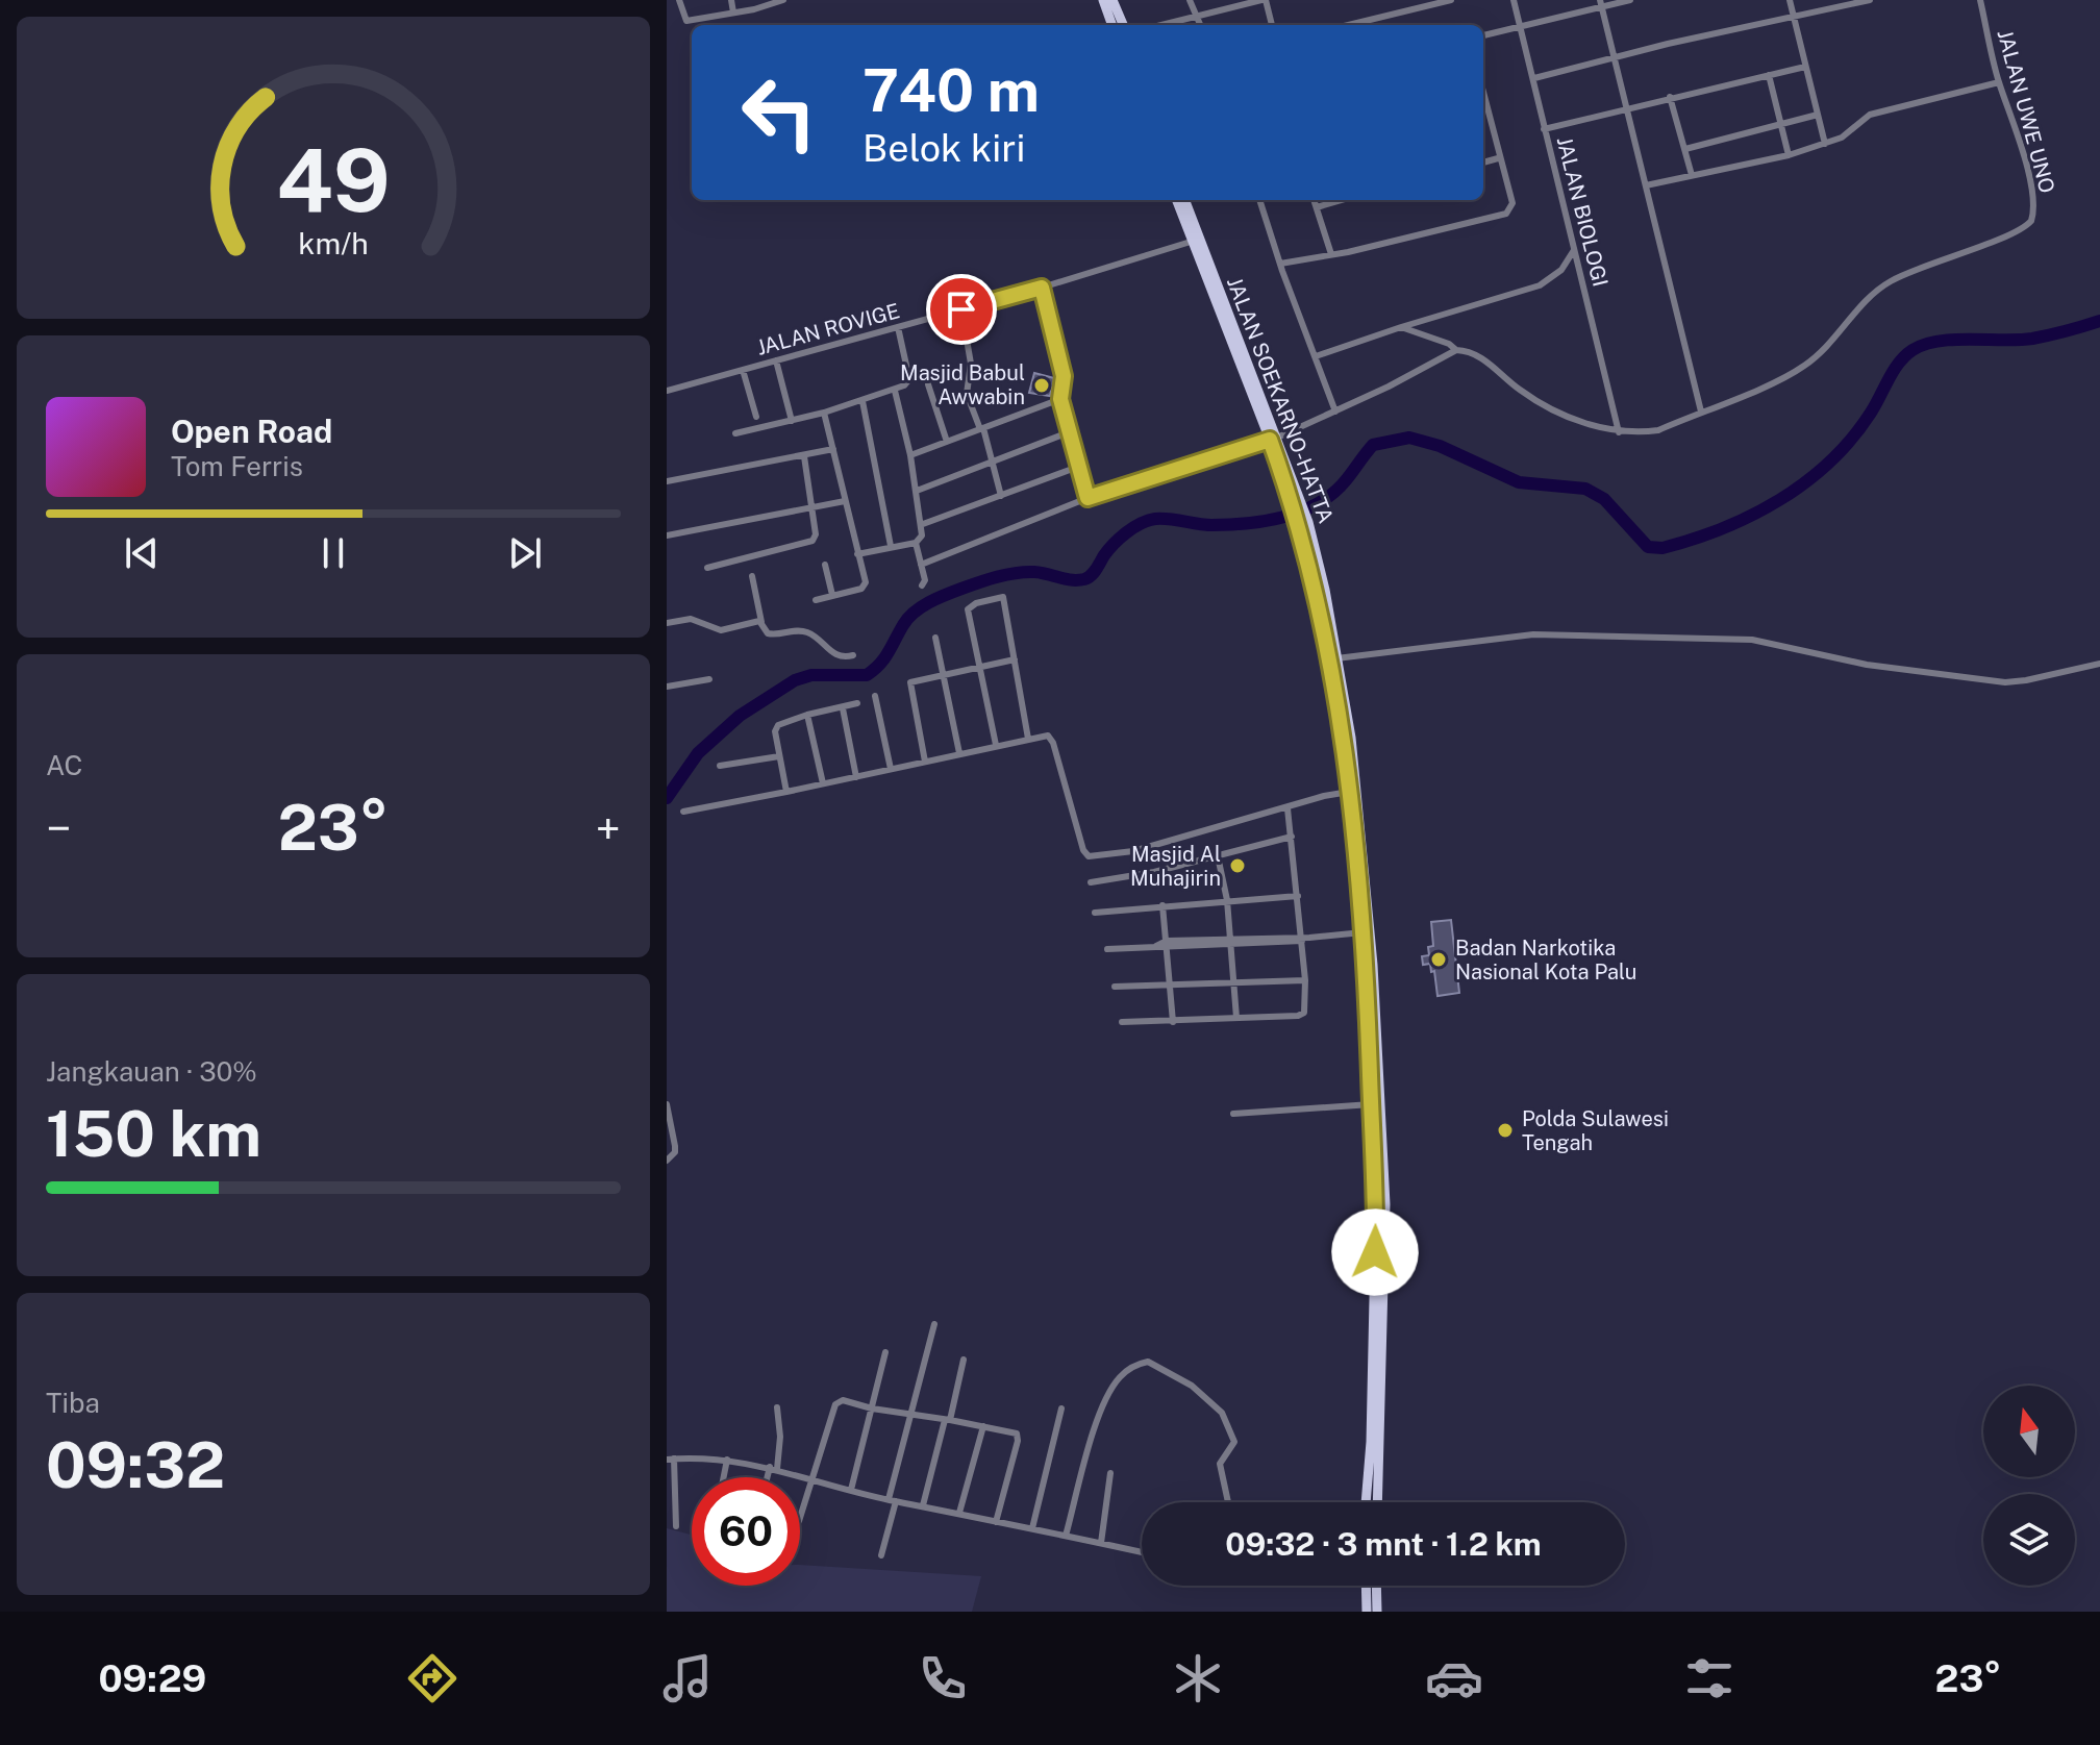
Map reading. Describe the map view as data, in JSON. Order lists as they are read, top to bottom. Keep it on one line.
{"streets":{"main road":["JALAN SOEKARNO-HATTA"],"street":["JALAN UWE UNO","JALAN BIOLOGI","JALAN ROVIGE"]},"crossings":[["JALAN UWE UNO","JALAN BIOLOGI"],["JALAN ROVIGE","JALAN SOEKARNO-HATTA"]],"places":["Masjid Babul Awwabin","Masjid Al Muhajirin","Badan Narkotika Nasional Kota Palu","Polda Sulawesi Tengah"],"north":"top","page":{"turn":["740 m","Belok kiri"],"song":["Open Road","Tom Ferris"],"tile":["AC",["Jangkauan · 30%","150 km"],["Tiba","09:32"]],"heat":["−","23°","+"],"limit":"60","trip":"09:32 · 3 mnt · 1.2 km","tabs":["09:29","23°"],"gauge":["49","km/h"]}}
